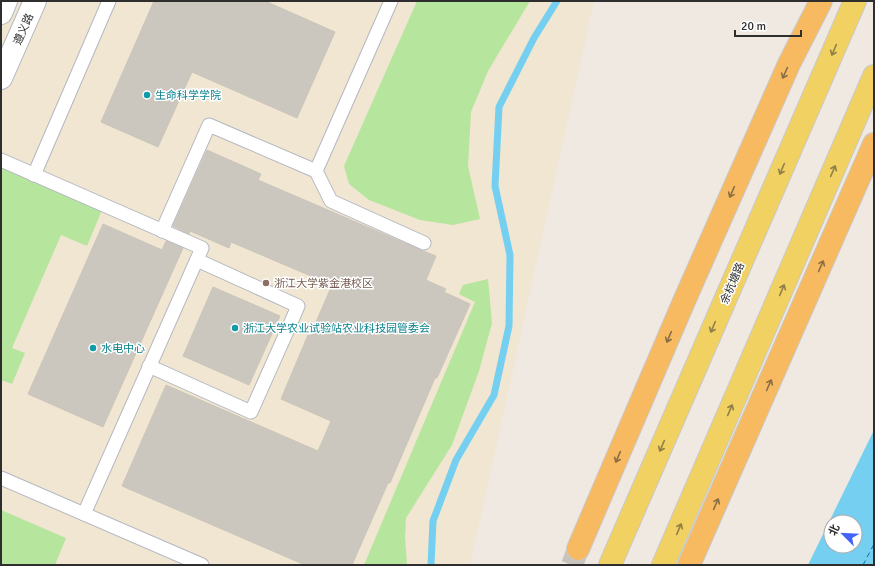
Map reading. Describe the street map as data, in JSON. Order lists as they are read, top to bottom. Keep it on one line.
{"streets":{"main road":["余杭塘路"],"street":["遵义路"]},"places":["生命科学学院","浙江大学紫金港校区","浙江大学农业试验站农业科技园管委会","水电中心"],"scale_bar":"20 m","north":"top left"}
